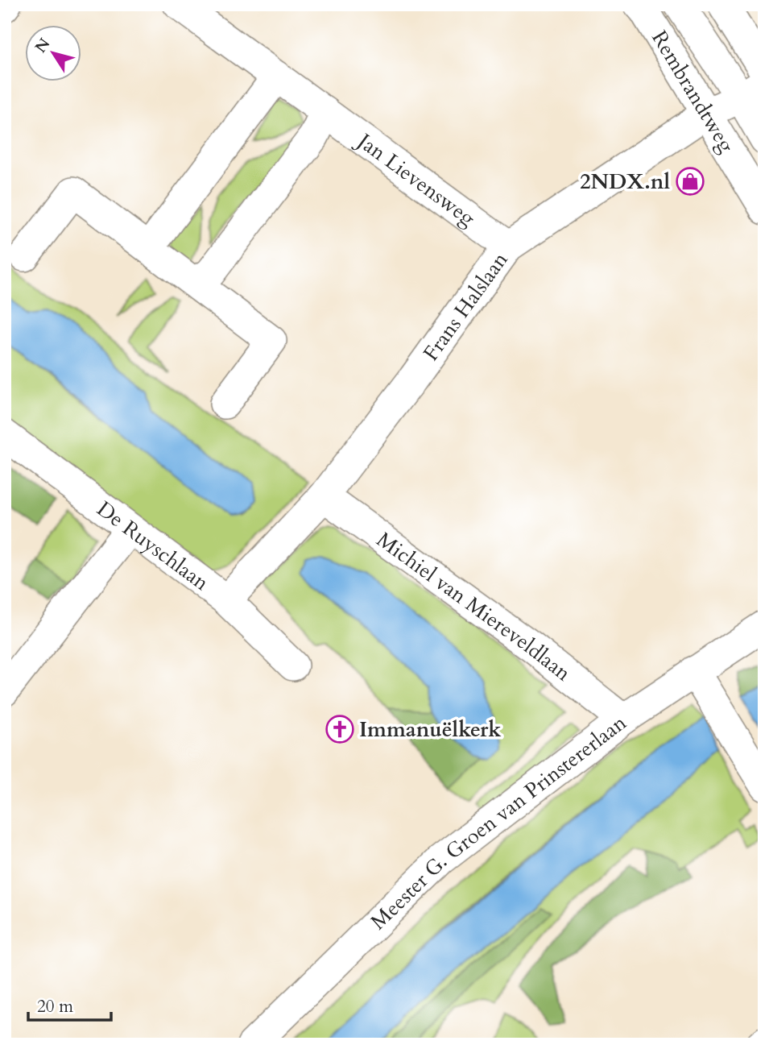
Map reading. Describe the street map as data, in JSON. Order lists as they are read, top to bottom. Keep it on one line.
{"streets":{"street":["Rembrandtweg","Jan Lievensweg","Frans Halslaan","De Ruyschlaan","Michiel van Miereveldlaan","Meester G. Groen van Prinstererlaan"]},"crossings":[["Rembrandtweg","Frans Halslaan"],["Jan Lievensweg","Frans Halslaan"],["Frans Halslaan","De Ruyschlaan"],["Frans Halslaan","Michiel van Miereveldlaan"],["Michiel van Miereveldlaan","Meester G. Groen van Prinstererlaan"]],"places":{"shop":["2NDX.nl"],"church":["Immanuëlkerk"]},"scale_bar":"20 m","north":"top left"}
